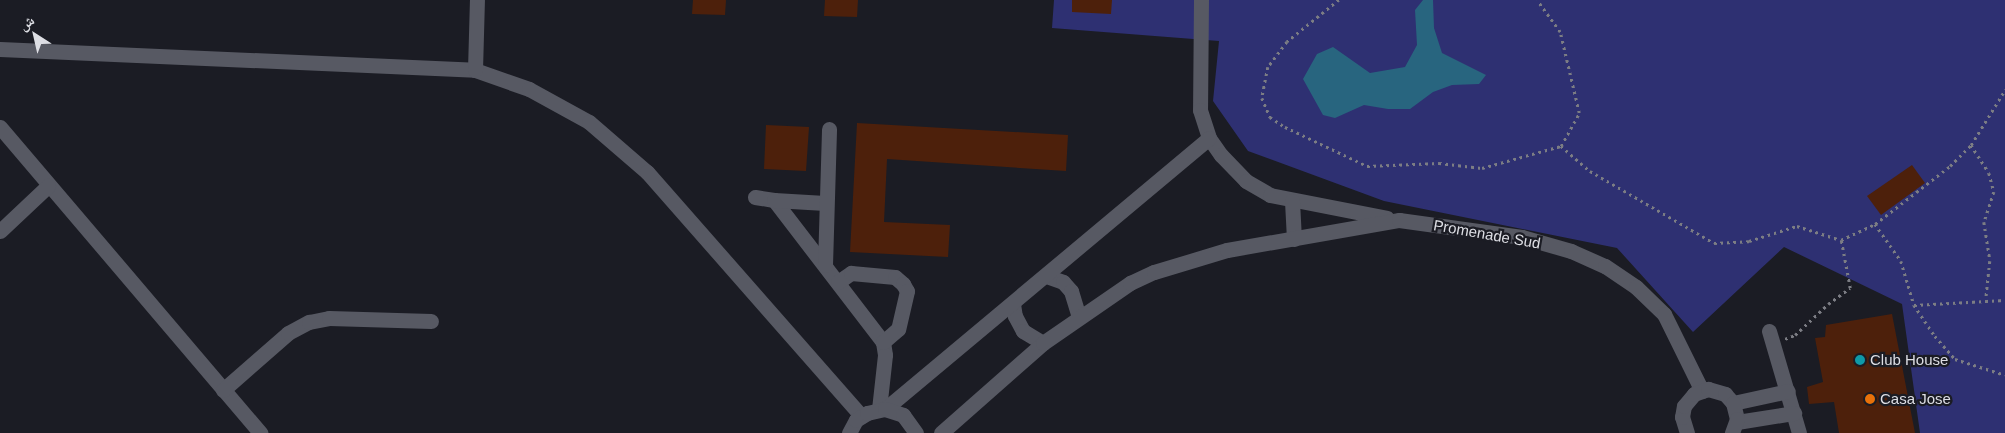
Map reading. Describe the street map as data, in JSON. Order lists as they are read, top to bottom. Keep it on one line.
{"streets":{"street":["Promenade Sud"]},"places":["Club House","Casa Jose"],"north":"top left"}
